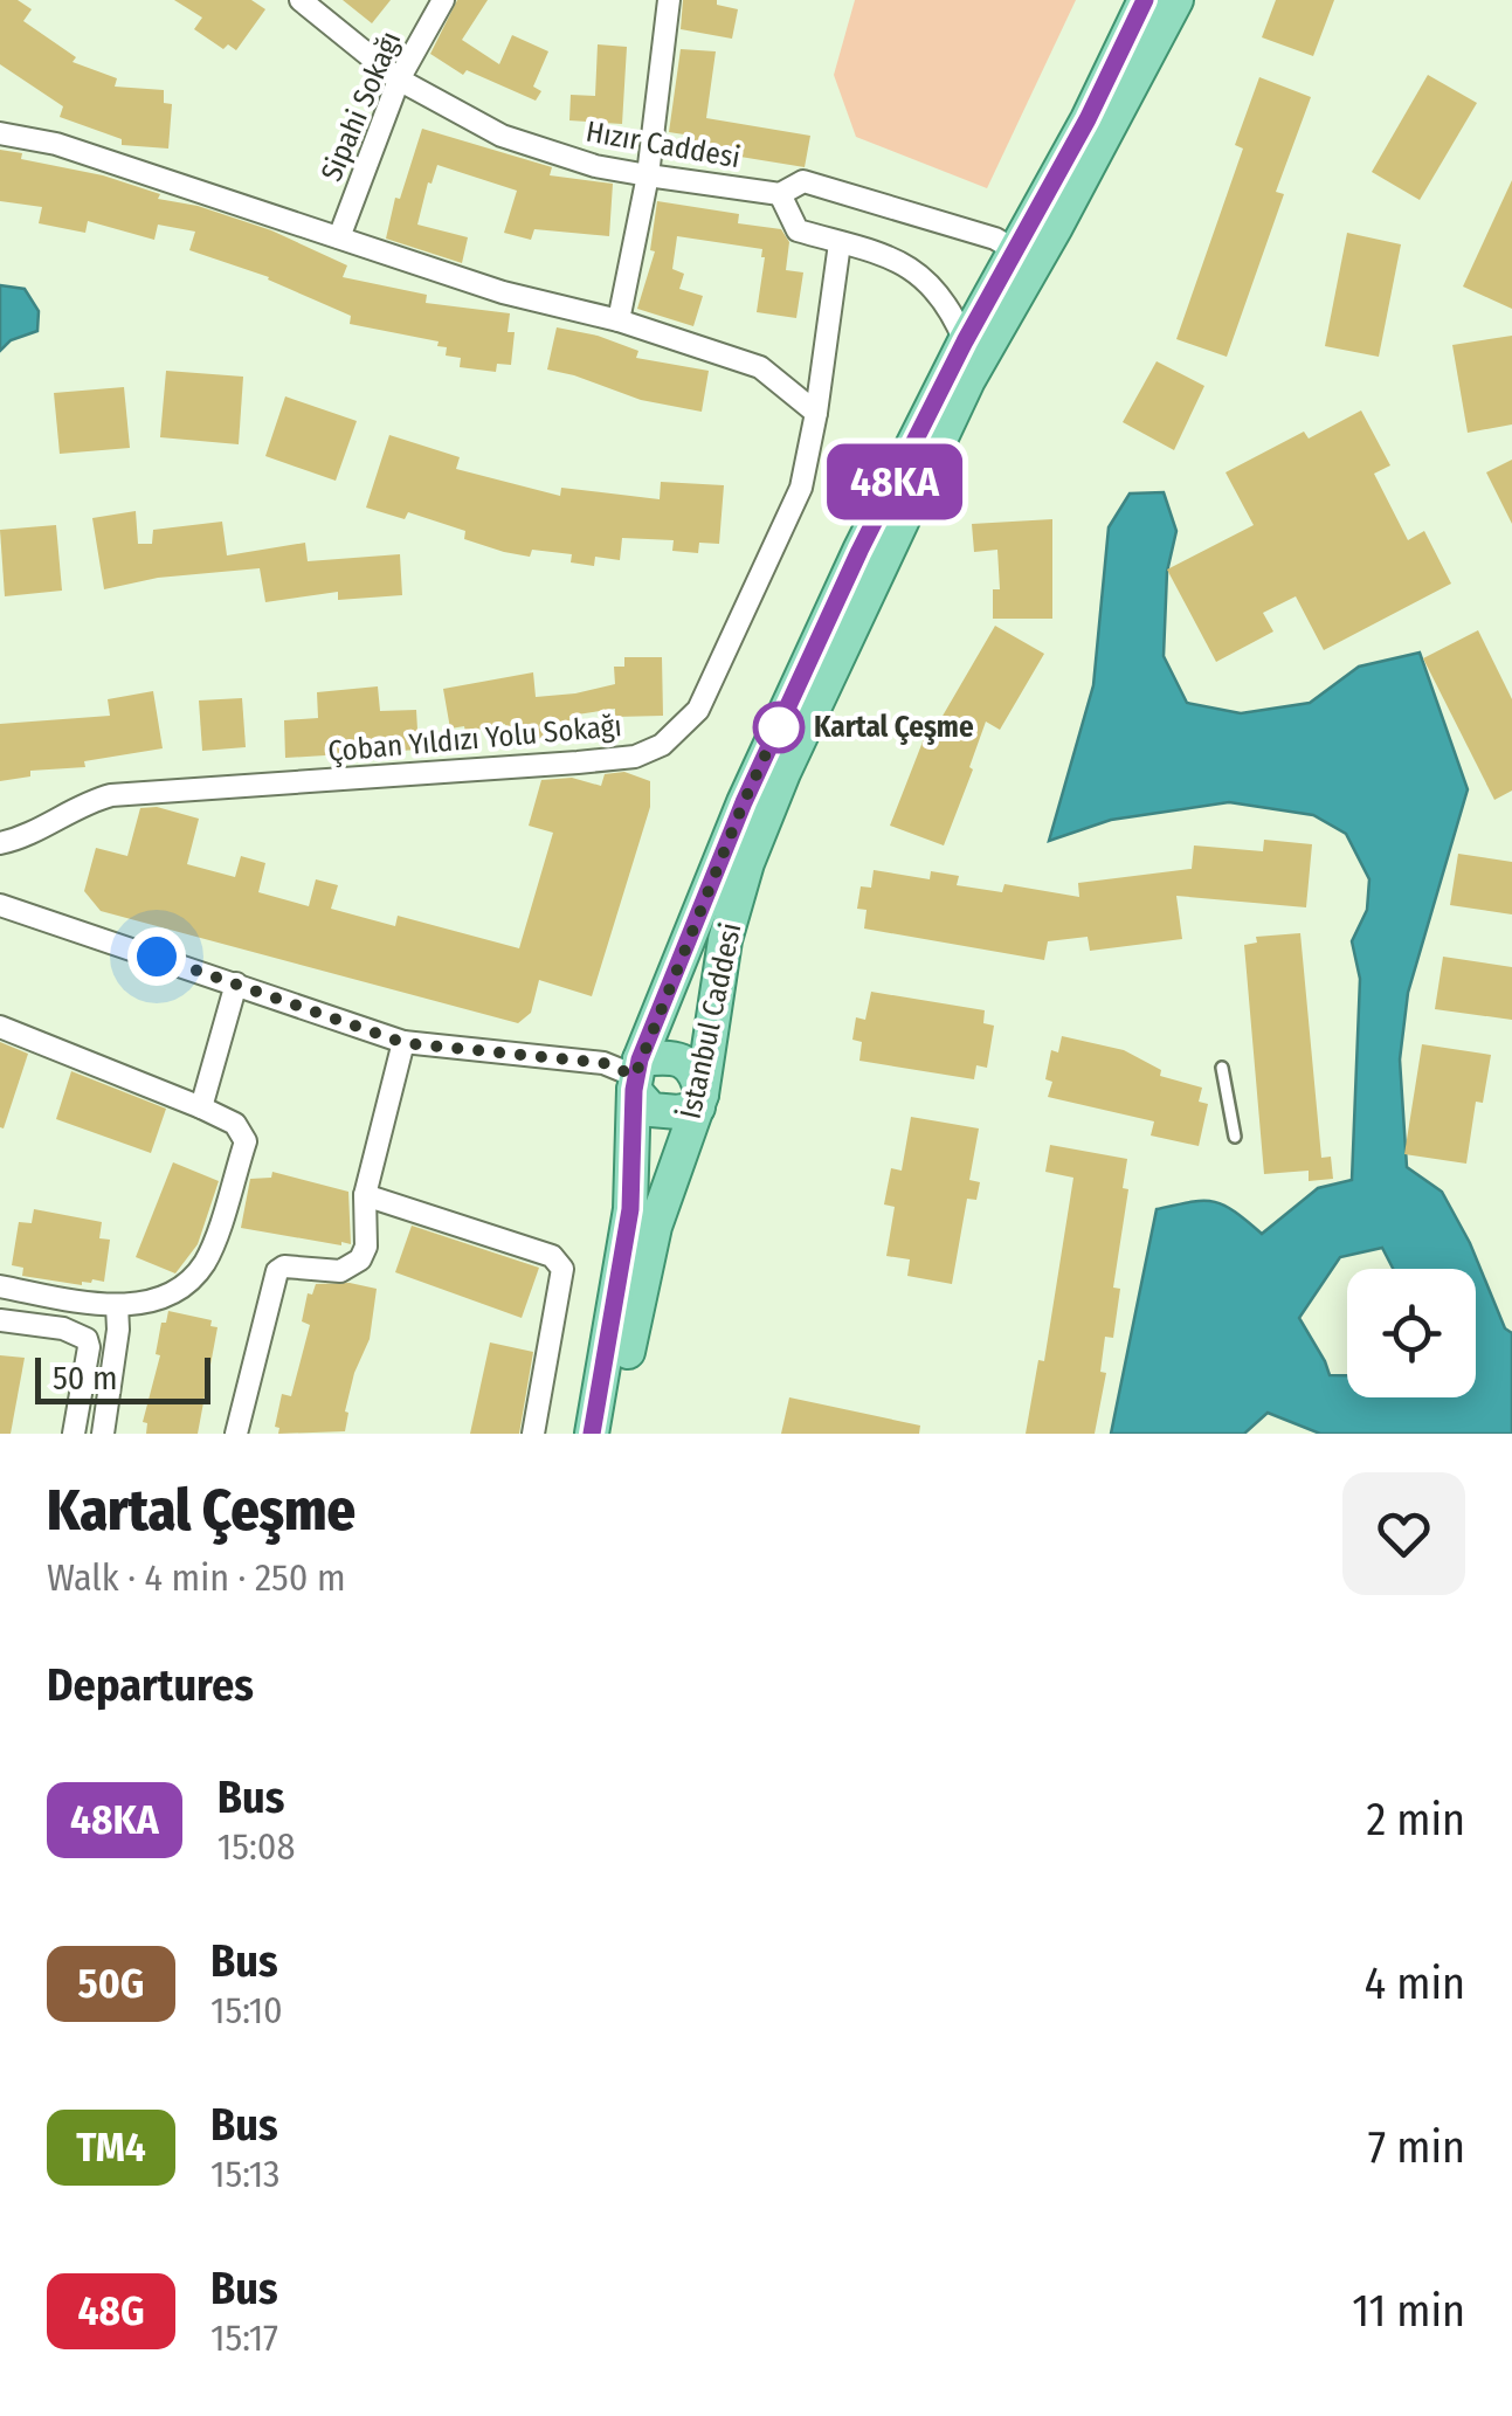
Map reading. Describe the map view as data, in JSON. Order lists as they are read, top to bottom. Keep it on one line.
{"streets":{"main road":["İstanbul Caddesi"],"street":["Sipahi Sokağı","Hızır Caddesi","Çoban Yıldızı Yolu Sokağı"]},"crossings":[["Sipahi Sokağı","Hızır Caddesi"],["Hızır Caddesi","İstanbul Caddesi"]],"places":["Kartal Çeşme"],"lines":["bus line 48KA"],"scale_bar":"50 m","page":{"on_map":"48KA","scale":"50 m","heading":[["Kartal Çeşme","Walk · 4 min · 250 m"],"Departures"],"list":[{"mark":"48KA","name":"Bus","note":"15:08","value":"2 min"},{"mark":"50G","name":"Bus","note":"15:10","value":"4 min"},{"mark":"TM4","name":"Bus","note":"15:13","value":"7 min"},{"mark":"48G","name":"Bus","note":"15:17","value":"11 min"}]}}
